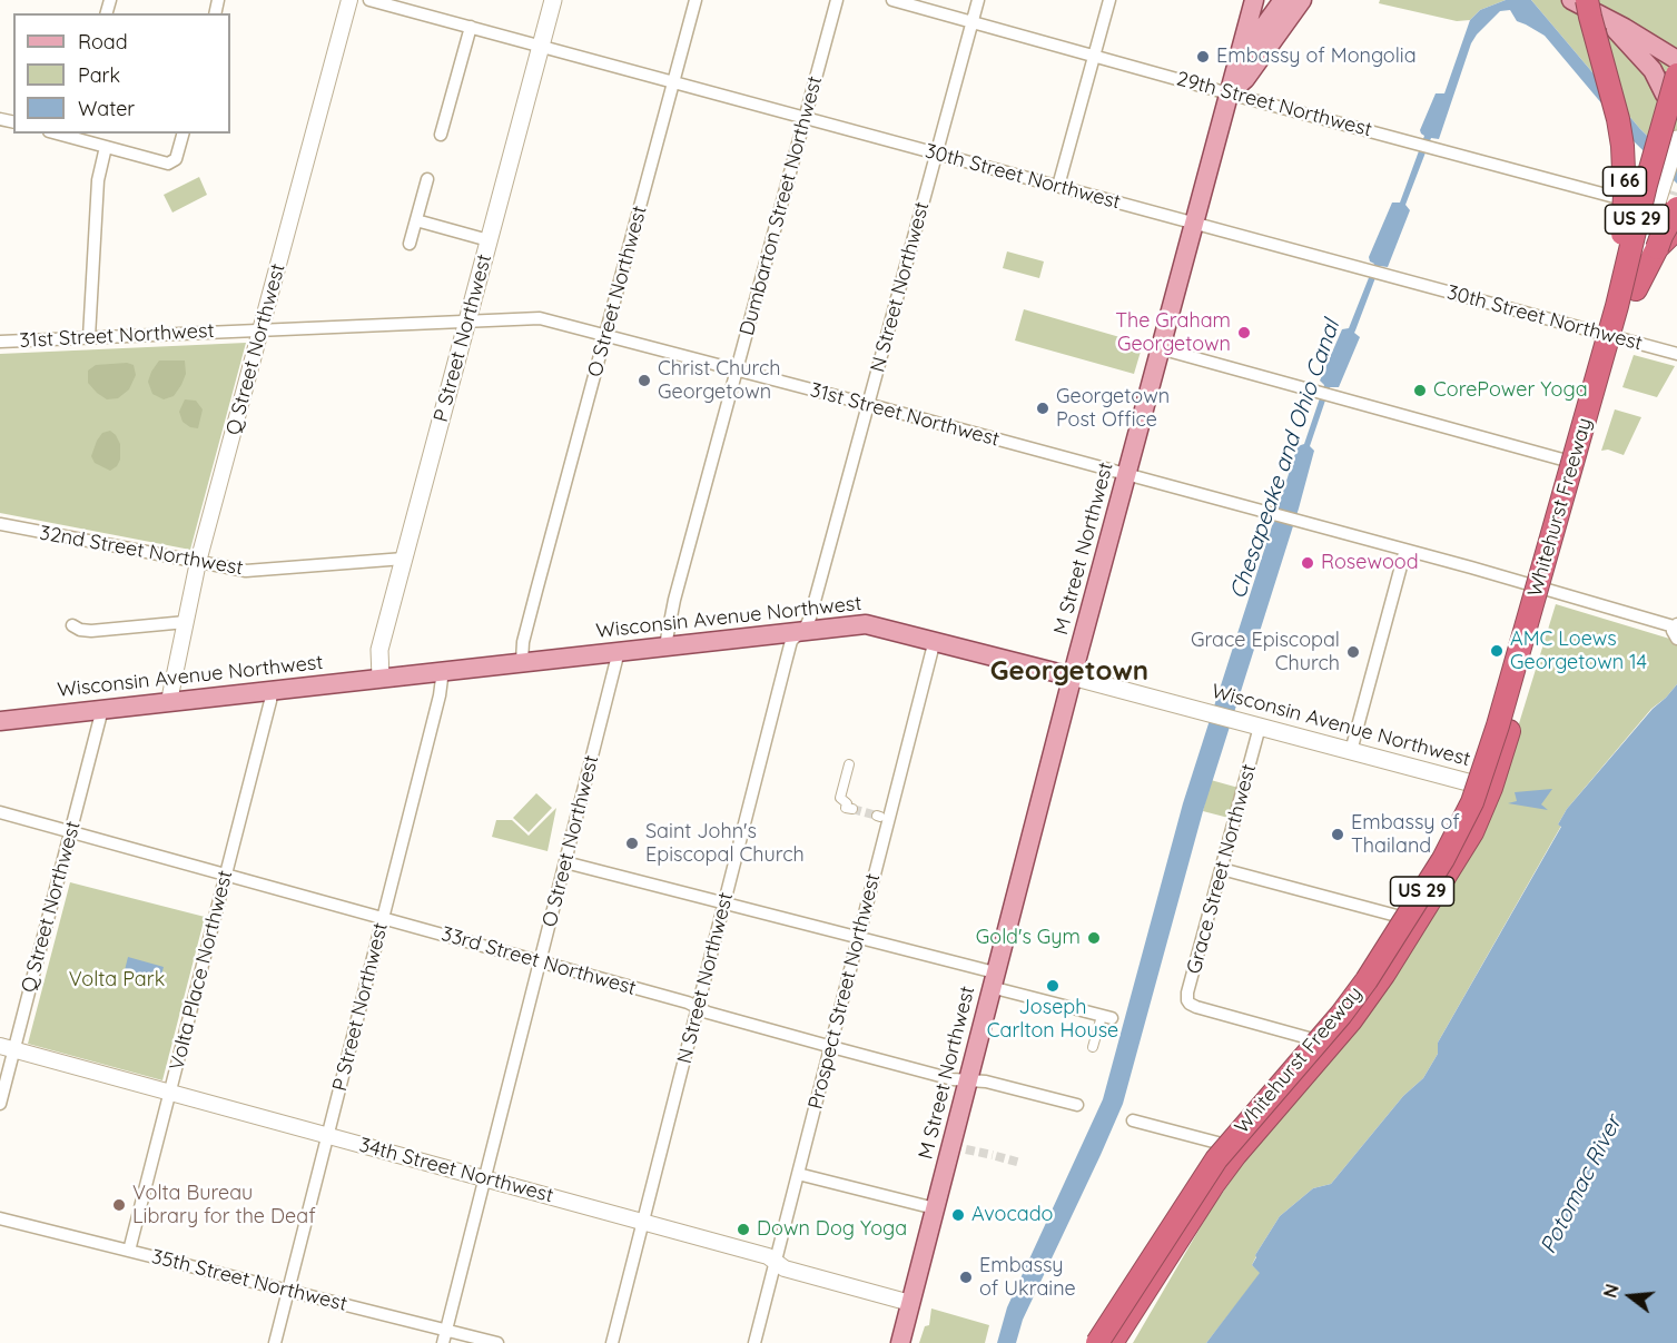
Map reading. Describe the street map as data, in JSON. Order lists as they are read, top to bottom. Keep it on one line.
{"streets":{"highway":["I 66","US 29","Whitehurst Freeway"],"main road":["P Street Northwest","M Street Northwest","Wisconsin Avenue Northwest"],"street":["29th Street Northwest","30th Street Northwest","Dumbarton Street Northwest","N Street Northwest","O Street Northwest","31st Street Northwest","Q Street Northwest","32nd Street Northwest","Grace Street Northwest","33rd Street Northwest","Volta Place Northwest","Prospect Street Northwest","34th Street Northwest","35th Street Northwest"]},"crossings":[["29th Street Northwest","N Street Northwest"],["29th Street Northwest","Whitehurst Freeway"],["29th Street Northwest","M Street Northwest"],["30th Street Northwest","Dumbarton Street Northwest"],["30th Street Northwest","N Street Northwest"],["30th Street Northwest","O Street Northwest"],["30th Street Northwest","P Street Northwest"],["30th Street Northwest","M Street Northwest"],["I 66","Whitehurst Freeway"],["Dumbarton Street Northwest","31st Street Northwest"],["Dumbarton Street Northwest","Wisconsin Avenue Northwest"],["US 29","Whitehurst Freeway"],["N Street Northwest","31st Street Northwest"],["N Street Northwest","Wisconsin Avenue Northwest"],["N Street Northwest","33rd Street Northwest"],["N Street Northwest","34th Street Northwest"],["O Street Northwest","31st Street Northwest"],["O Street Northwest","Wisconsin Avenue Northwest"],["O Street Northwest","33rd Street Northwest"],["O Street Northwest","34th Street Northwest"],["O Street Northwest","35th Street Northwest"],["31st Street Northwest","P Street Northwest"],["31st Street Northwest","Q Street Northwest"],["31st Street Northwest","M Street Northwest"],["P Street Northwest","32nd Street Northwest"],["P Street Northwest","Wisconsin Avenue Northwest"],["P Street Northwest","33rd Street Northwest"],["P Street Northwest","34th Street Northwest"],["P Street Northwest","35th Street Northwest"],["Q Street Northwest","32nd Street Northwest"],["Q Street Northwest","Wisconsin Avenue Northwest"],["Q Street Northwest","33rd Street Northwest"],["Q Street Northwest","34th Street Northwest"],["M Street Northwest","Wisconsin Avenue Northwest"],["M Street Northwest","33rd Street Northwest"],["M Street Northwest","34th Street Northwest"],["Wisconsin Avenue Northwest","Grace Street Northwest"],["Wisconsin Avenue Northwest","Volta Place Northwest"],["Wisconsin Avenue Northwest","Prospect Street Northwest"],["33rd Street Northwest","Volta Place Northwest"],["33rd Street Northwest","Prospect Street Northwest"],["Volta Place Northwest","34th Street Northwest"],["Volta Place Northwest","35th Street Northwest"],["Prospect Street Northwest","34th Street Northwest"]],"districts":["Georgetown"],"water":["Chesapeake and Ohio Canal","Potomac River"],"parks":["Volta Park"],"places":["Embassy of Mongolia","The Graham Georgetown","Christ Church Georgetown","CorePower Yoga","Georgetown Post Office","Rosewood","AMC Loews Georgetown 14","Grace Episcopal Church","Embassy of Thailand","Saint John's Episcopal Church","Gold's Gym","Joseph Carlton House","Volta Bureau Library for the Deaf","Avocado","Down Dog Yoga","Embassy of Ukraine"],"legend":["Road","Park","Water"],"north":"left"}
